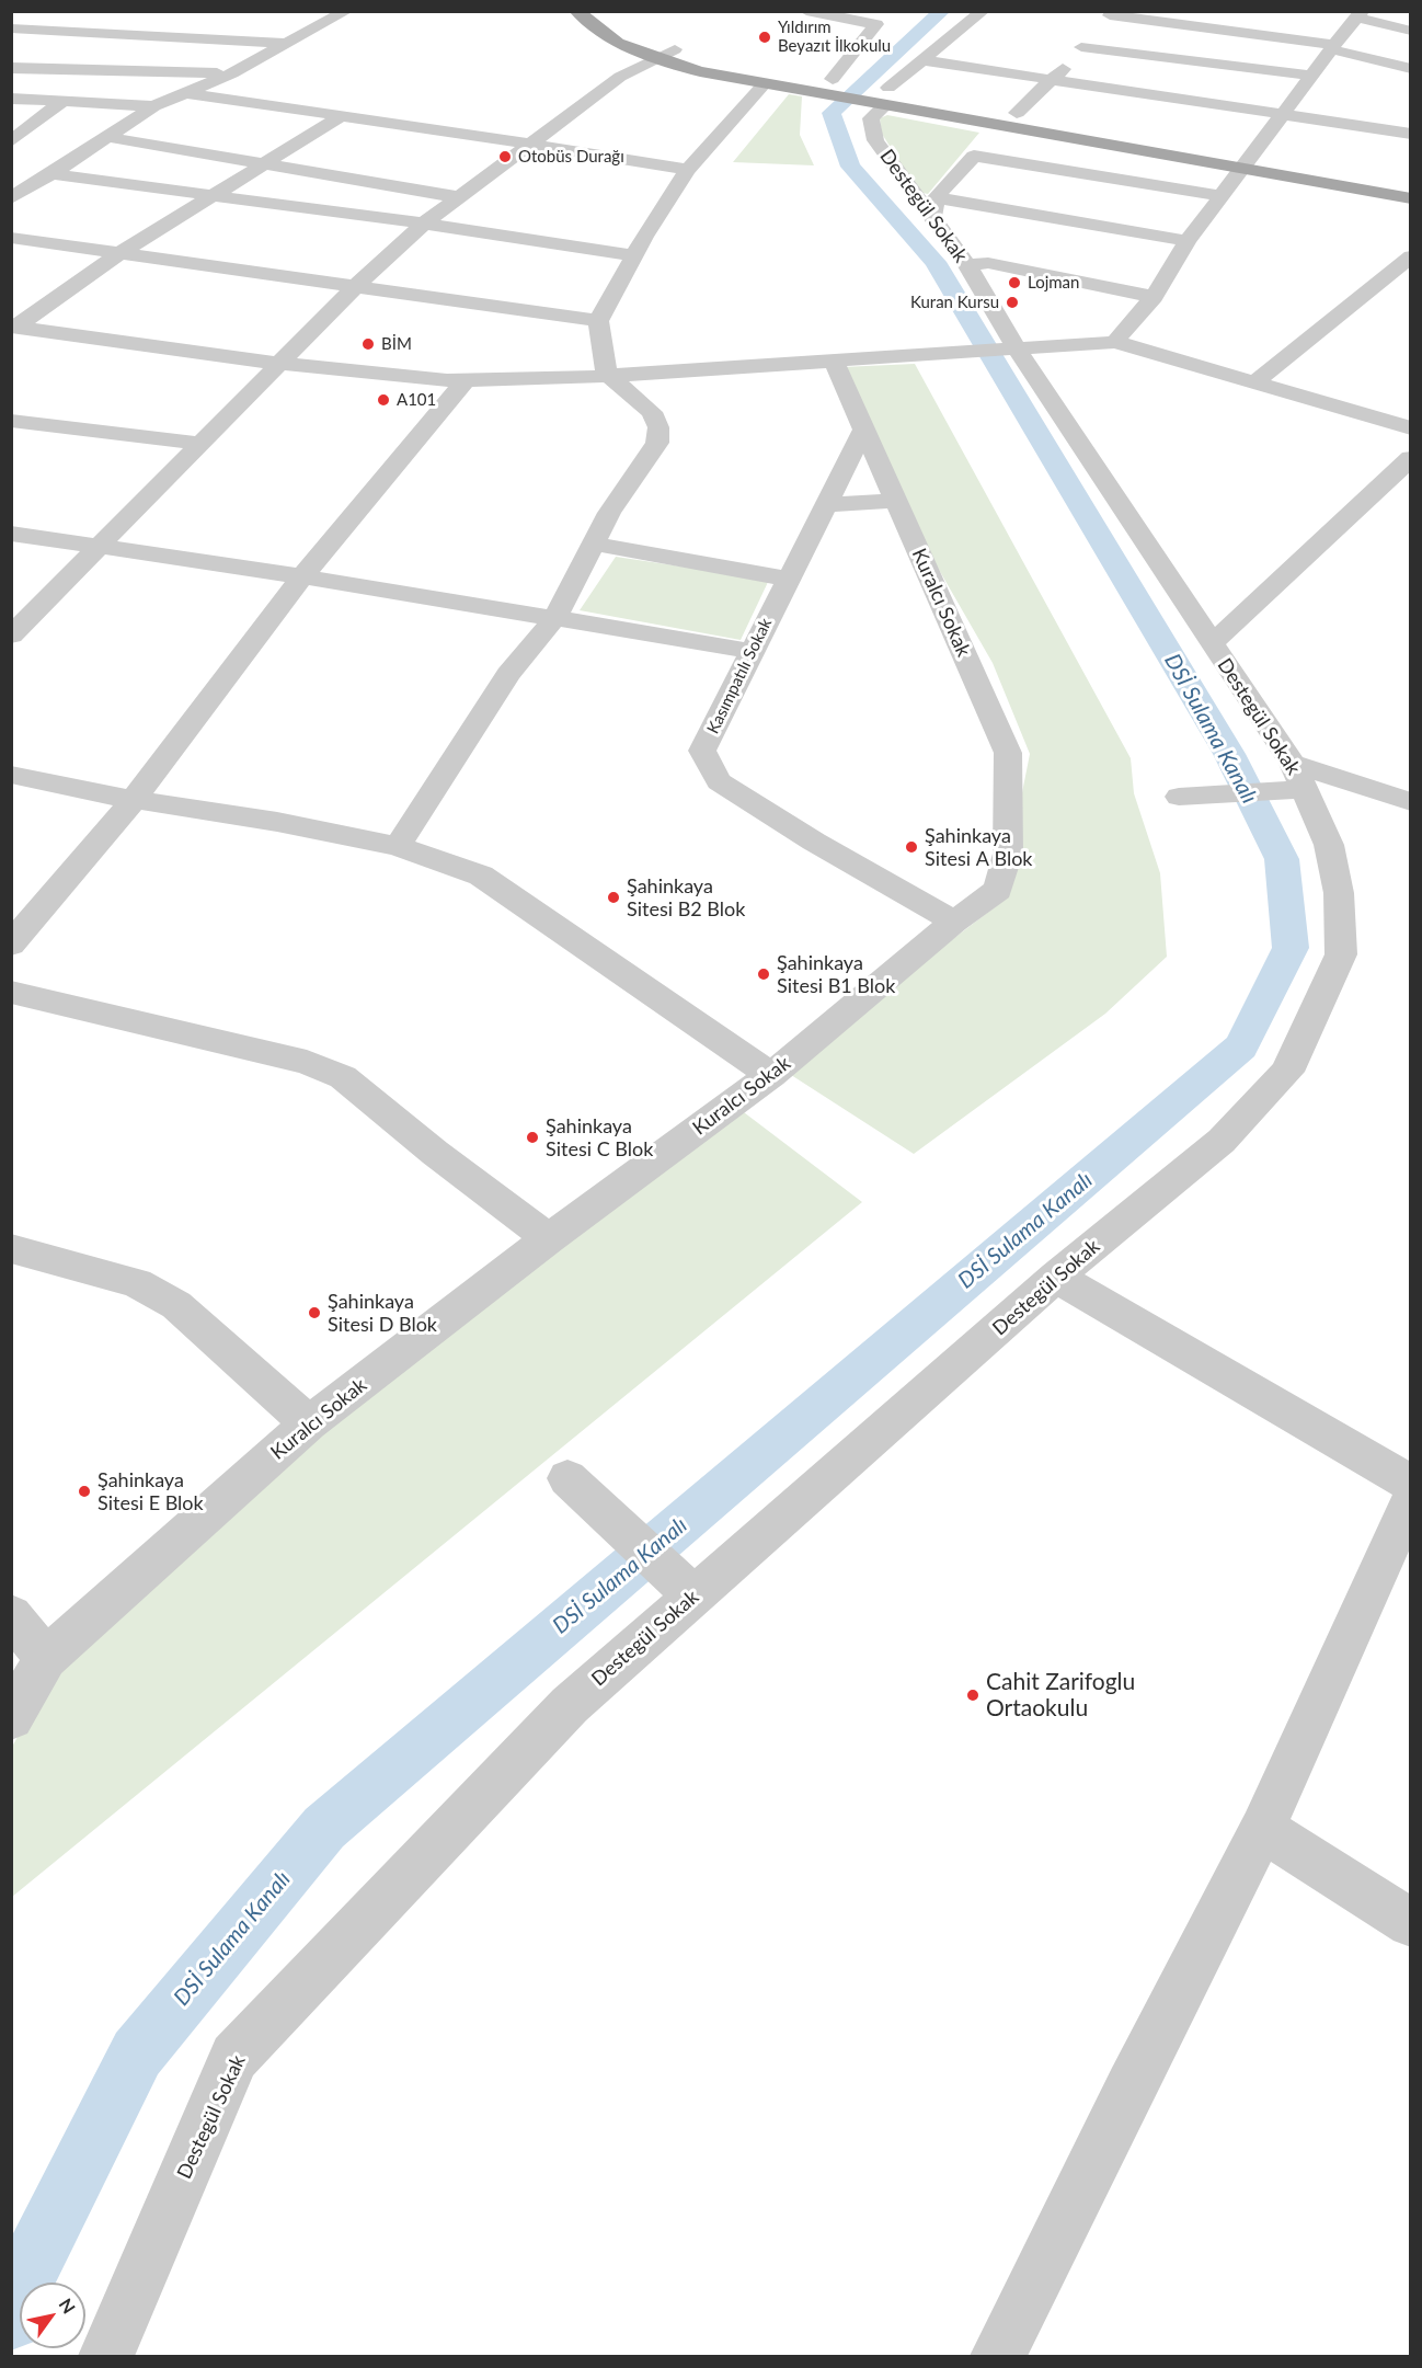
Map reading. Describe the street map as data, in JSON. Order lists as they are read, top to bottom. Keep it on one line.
{"streets":{"street":["Destegül Sokak","Kuralcı Sokak","Kasımpatılı Sokak"]},"crossings":[["Kuralcı Sokak","Kasımpatılı Sokak"]],"water":["DSİ Sulama Kanalı"],"places":["Yıldırım Beyazıt İlkokulu","Otobüs Durağı","Lojman","Kuran Kursu","BİM","A101","Şahinkaya Sitesi A Blok","Şahinkaya Sitesi B2 Blok","Şahinkaya Sitesi B1 Blok","Şahinkaya Sitesi C Blok","Şahinkaya Sitesi D Blok","Şahinkaya Sitesi E Blok","Cahit Zarifoglu Ortaokulu"],"north":"top right"}
